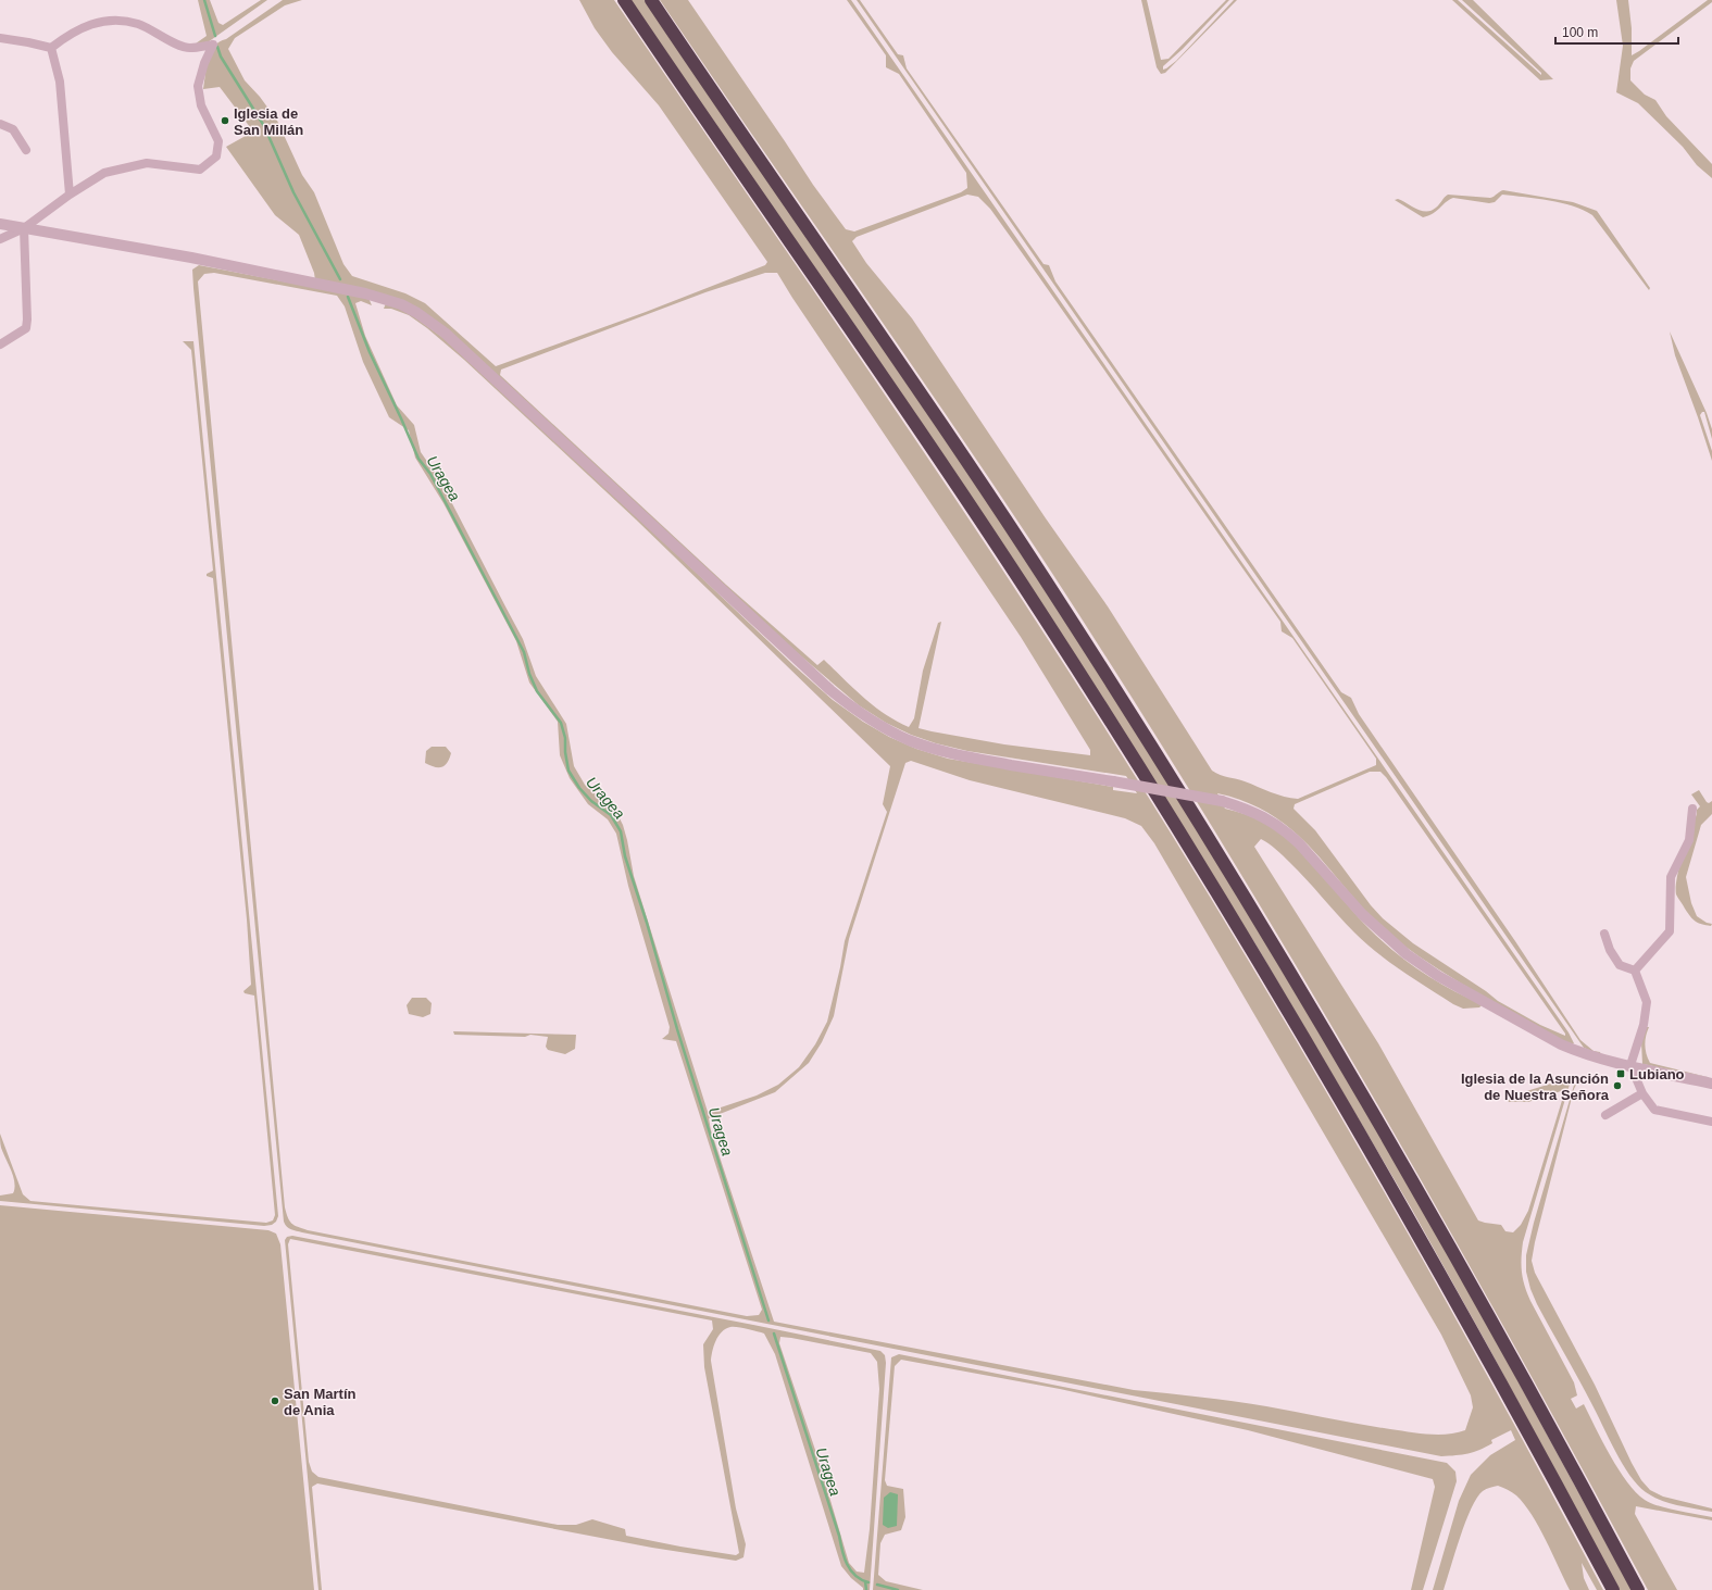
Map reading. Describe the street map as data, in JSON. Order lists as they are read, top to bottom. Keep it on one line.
{"water":["Uragea"],"places":{"other":["Iglesia de San Millán","Iglesia de la Asunción de Nuestra Señora","San Martín de Ania"],"transit":["Lubiano"]},"scale_bar":"100 m"}
